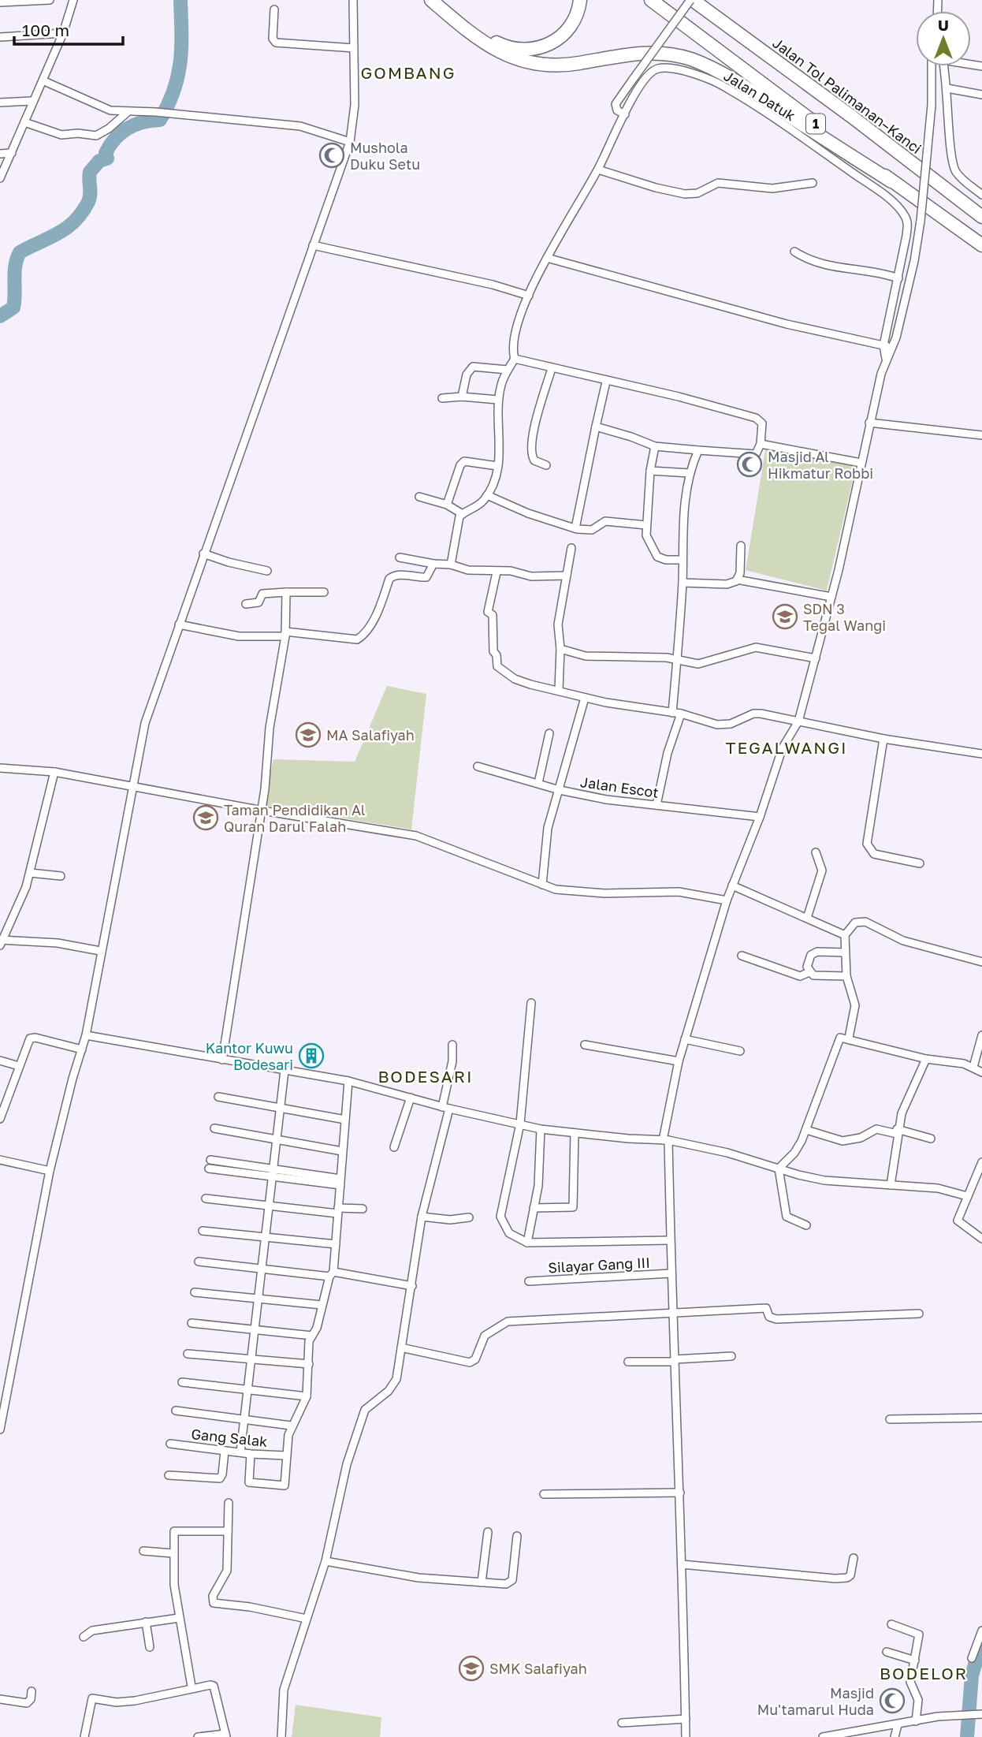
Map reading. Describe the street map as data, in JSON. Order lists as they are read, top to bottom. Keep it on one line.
{"streets":{"highway":["Jalan Tol Palimanan–Kanci","1"],"street":["Jalan Datuk","Jalan Escot","Silayar Gang III","Gang Salak"]},"districts":["GOMBANG","TEGALWANGI","BODESARI","BODELOR"],"places":{"mosque":["Mushola Duku Setu","Masjid Al Hikmatur Robbi","Masjid Mu'tamarul Huda"],"school or university":["SDN 3 Tegal Wangi","MA Salafiyah","Taman Pendidikan Al Quran Darul Falah","SMK Salafiyah"],"building":["Kantor Kuwu Bodesari"]},"scale_bar":"100 m","north":"top"}
